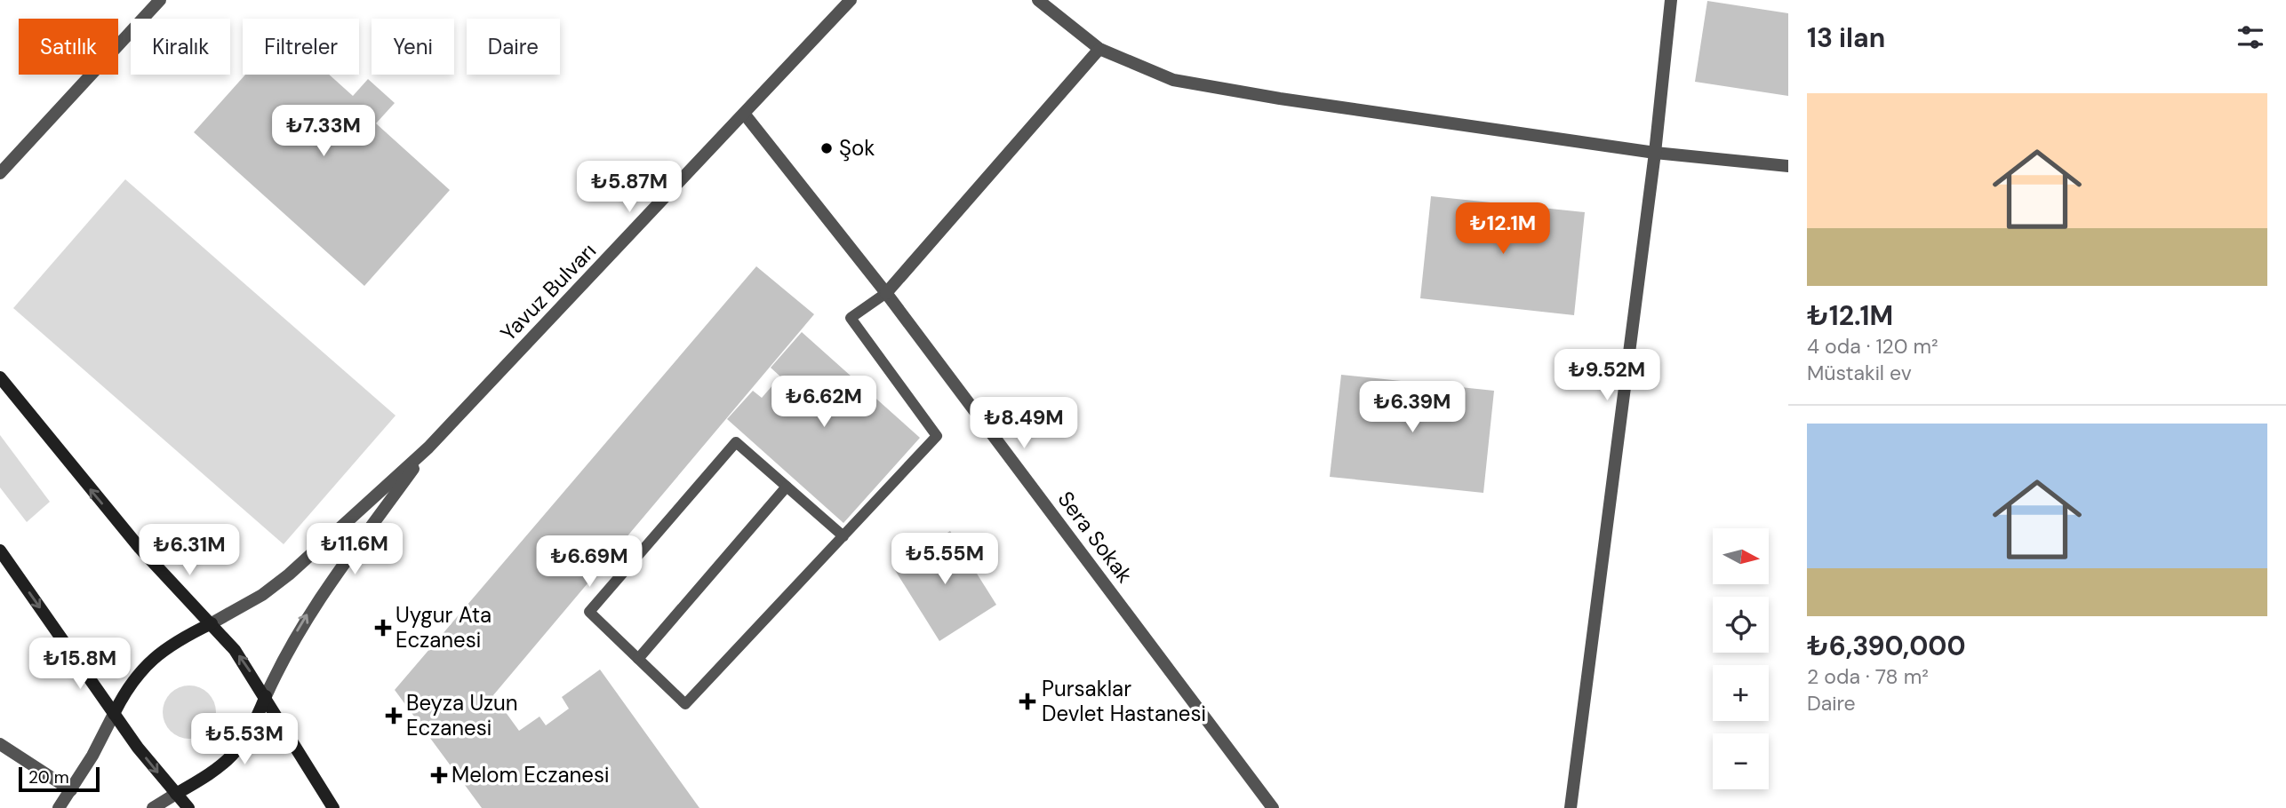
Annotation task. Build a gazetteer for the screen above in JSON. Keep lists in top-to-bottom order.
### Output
{
  "streets": {
    "street": ["Yavuz Bulvarı", "Sera Sokak"]
  },
  "crossings": [
    ["Yavuz Bulvarı", "Sera Sokak"]
  ],
  "places": {
    "other": ["Şok"],
    "health": [
      "Uygur Ata Eczanesi",
      "Pursaklar Devlet Hastanesi",
      "Beyza Uzun Eczanesi",
      "Melom Eczanesi"
    ]
  },
  "scale_bar": "20 m",
  "north": "right",
  "page": {
    "heading": "13 ilan",
    "chip": [
      "Satılık",
      "Kiralık",
      "Filtreler",
      "Yeni",
      "Daire"
    ],
    "list": [
      {
        "name": "₺12.1M",
        "note": "4 oda · 120 m² · Müstakil ev"
      },
      {
        "name": "₺6,390,000",
        "note": "2 oda · 78 m² · Daire"
      }
    ],
    "price": [
      "₺7.33M",
      "₺5.87M",
      "₺12.1M",
      "₺9.52M",
      "₺6.62M",
      "₺6.39M",
      "₺8.49M",
      "₺11.6M",
      "₺6.31M",
      "₺5.55M",
      "₺6.69M",
      "₺15.8M",
      "₺5.53M"
    ],
    "map_buttons": ["+", "−"],
    "scale": "20 m"
  }
}
